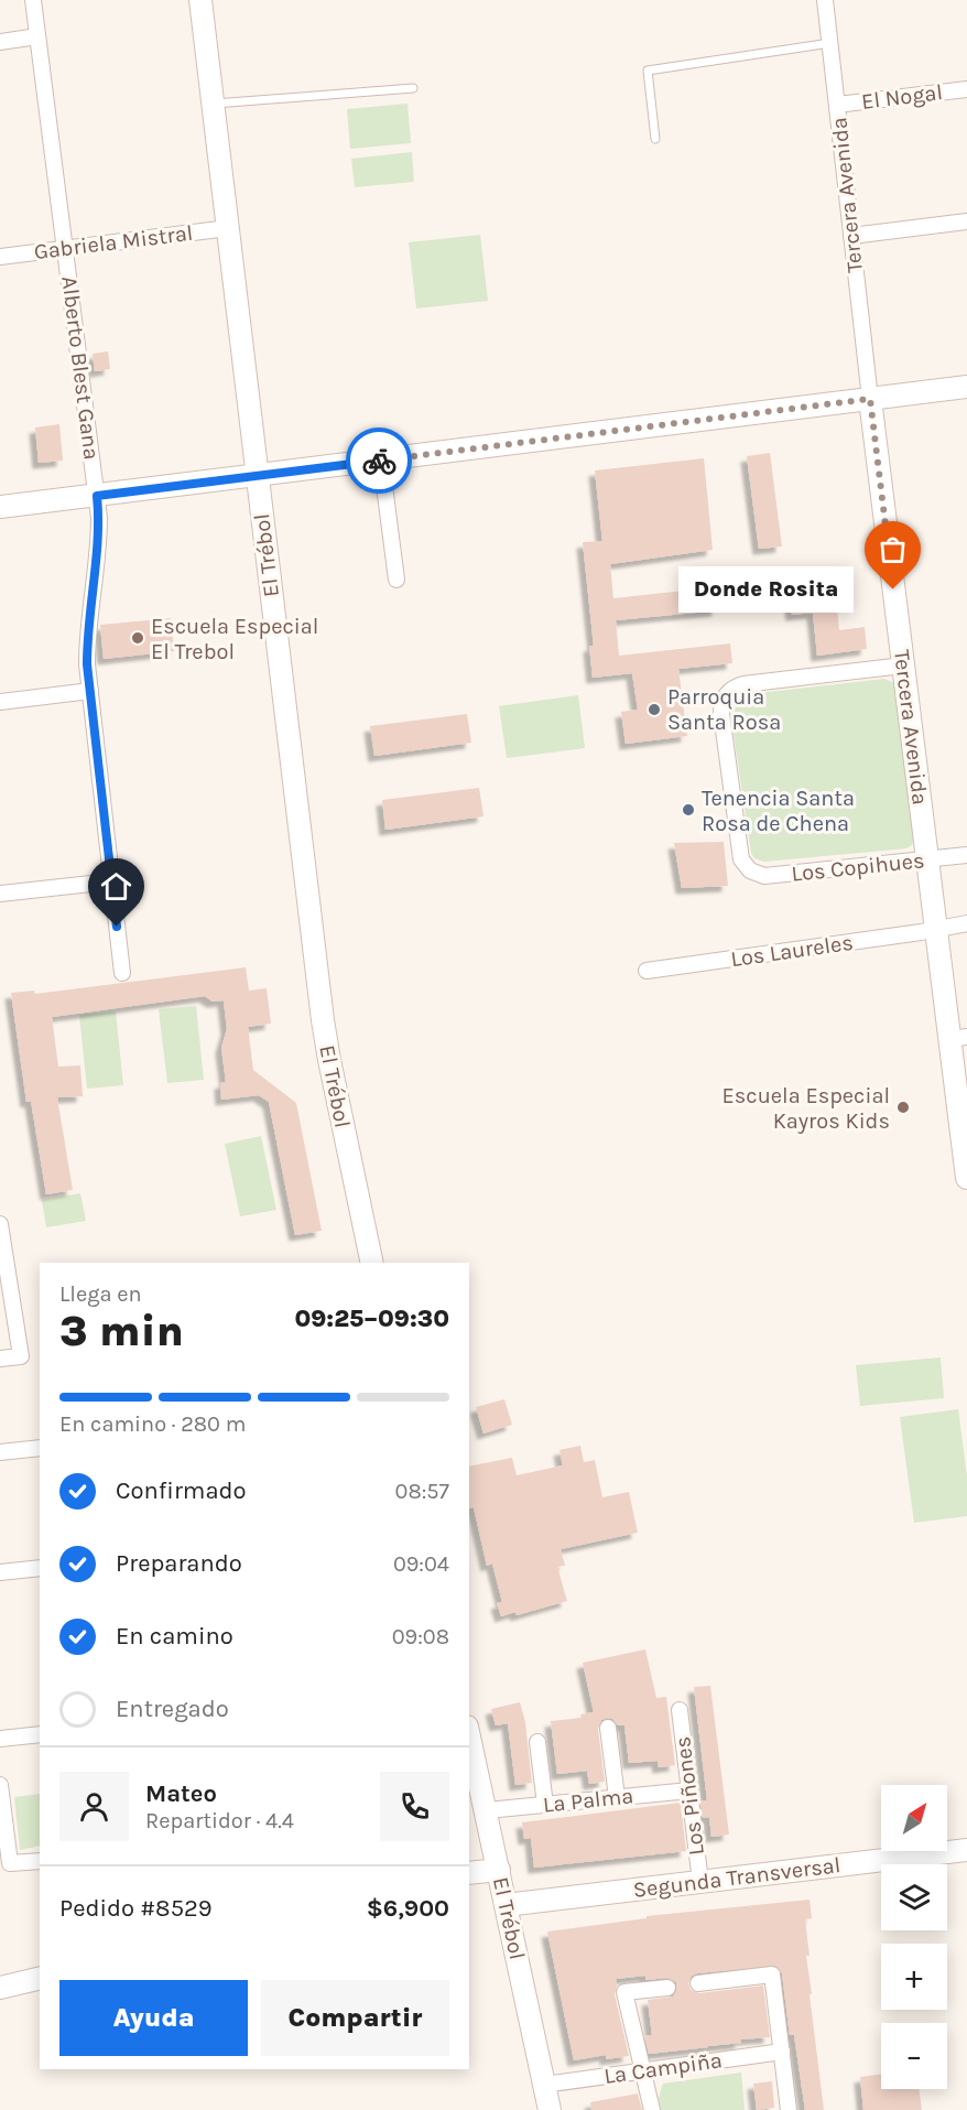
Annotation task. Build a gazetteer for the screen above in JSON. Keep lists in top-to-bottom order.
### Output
{
  "streets": {
    "street": [
      "El Nogal",
      "Tercera Avenida",
      "Gabriela Mistral",
      "Alberto Blest Gana",
      "El Trébol",
      "Los Copihues",
      "Los Laureles",
      "Los Piñones",
      "La Palma",
      "Segunda Transversal",
      "La Campiña"
    ]
  },
  "crossings": [
    ["El Nogal", "Tercera Avenida"],
    ["Tercera Avenida", "Los Copihues"],
    ["Tercera Avenida", "Los Laureles"],
    ["Gabriela Mistral", "Alberto Blest Gana"],
    ["Gabriela Mistral", "El Trébol"],
    ["El Trébol", "La Palma"],
    ["El Trébol", "Segunda Transversal"],
    ["El Trébol", "La Campiña"],
    ["Los Piñones", "La Palma"],
    ["Los Piñones", "Segunda Transversal"]
  ],
  "places": [
    "Donde Rosita",
    "Escuela Especial El Trebol",
    "Parroquia Santa Rosa",
    "Tenencia Santa Rosa de Chena",
    "Escuela Especial Kayros Kids"
  ],
  "north": "top right",
  "page": {
    "bubble": "Donde Rosita",
    "heading": ["3 min", "Llega en", "09:25–09:30"],
    "panel": [
      "Mateo",
      "Repartidor · 4.4",
      "Pedido #8529",
      "$6,900"
    ],
    "bar": "En camino · 280 m",
    "list": [
      ["Confirmado", "08:57"],
      ["Preparando", "09:04"],
      ["En camino", "09:08"],
      "Entregado"
    ],
    "map_buttons": ["+", "−"],
    "buttons": ["Ayuda", "Compartir"]
  }
}
